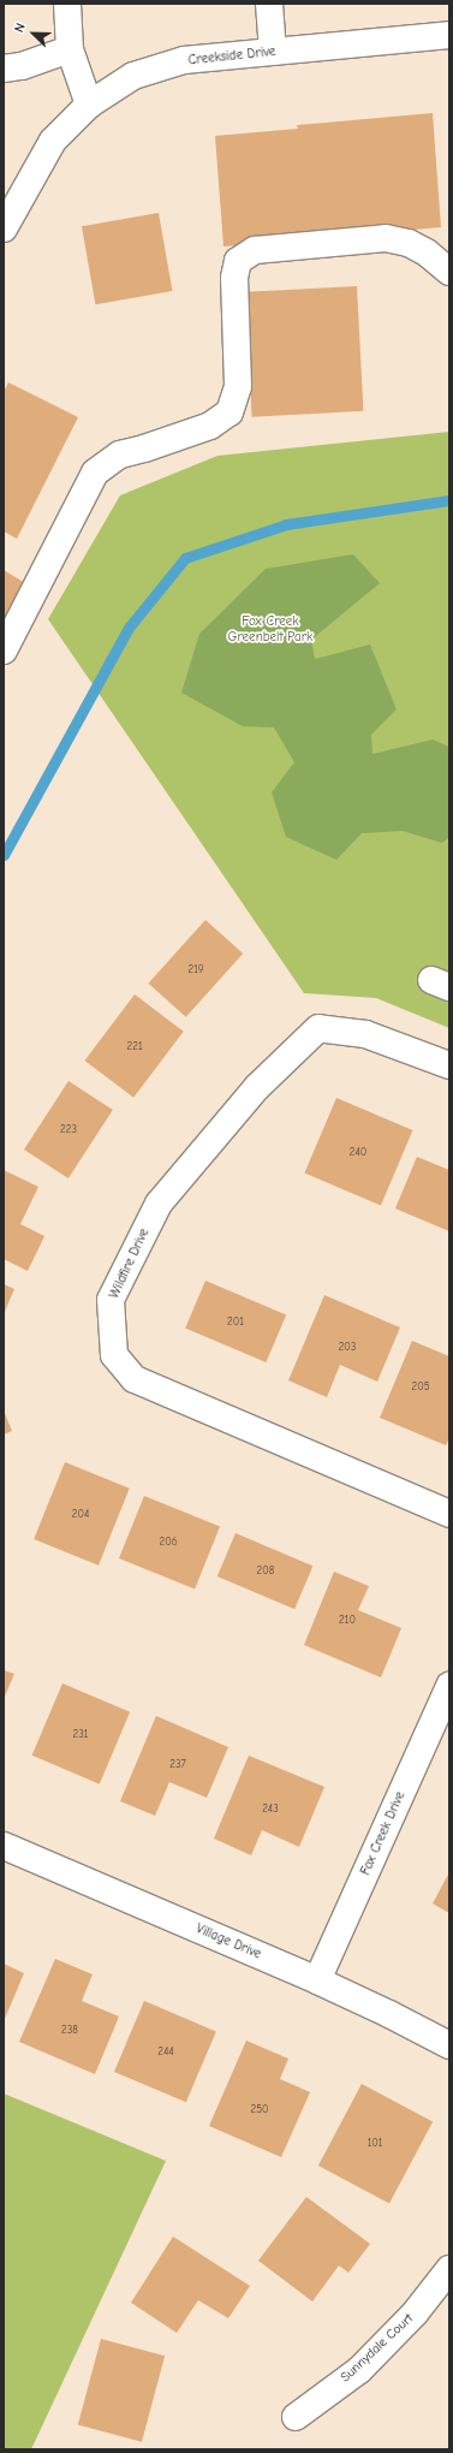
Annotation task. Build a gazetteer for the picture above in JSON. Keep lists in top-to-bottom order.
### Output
{
  "streets": {
    "street": [
      "Creekside Drive",
      "Wildfire Drive",
      "Fox Creek Drive",
      "Village Drive",
      "Sunnydale Court"
    ]
  },
  "crossings": [
    ["Fox Creek Drive", "Village Drive"]
  ],
  "parks": ["Fox Creek Greenbelt Park"],
  "house_numbers": [
    "219",
    "221",
    "223",
    "240",
    "201",
    "203",
    "205",
    "204",
    "206",
    "208",
    "210",
    "231",
    "237",
    "243",
    "238",
    "244",
    "250",
    "101"
  ],
  "north": "top left"
}
